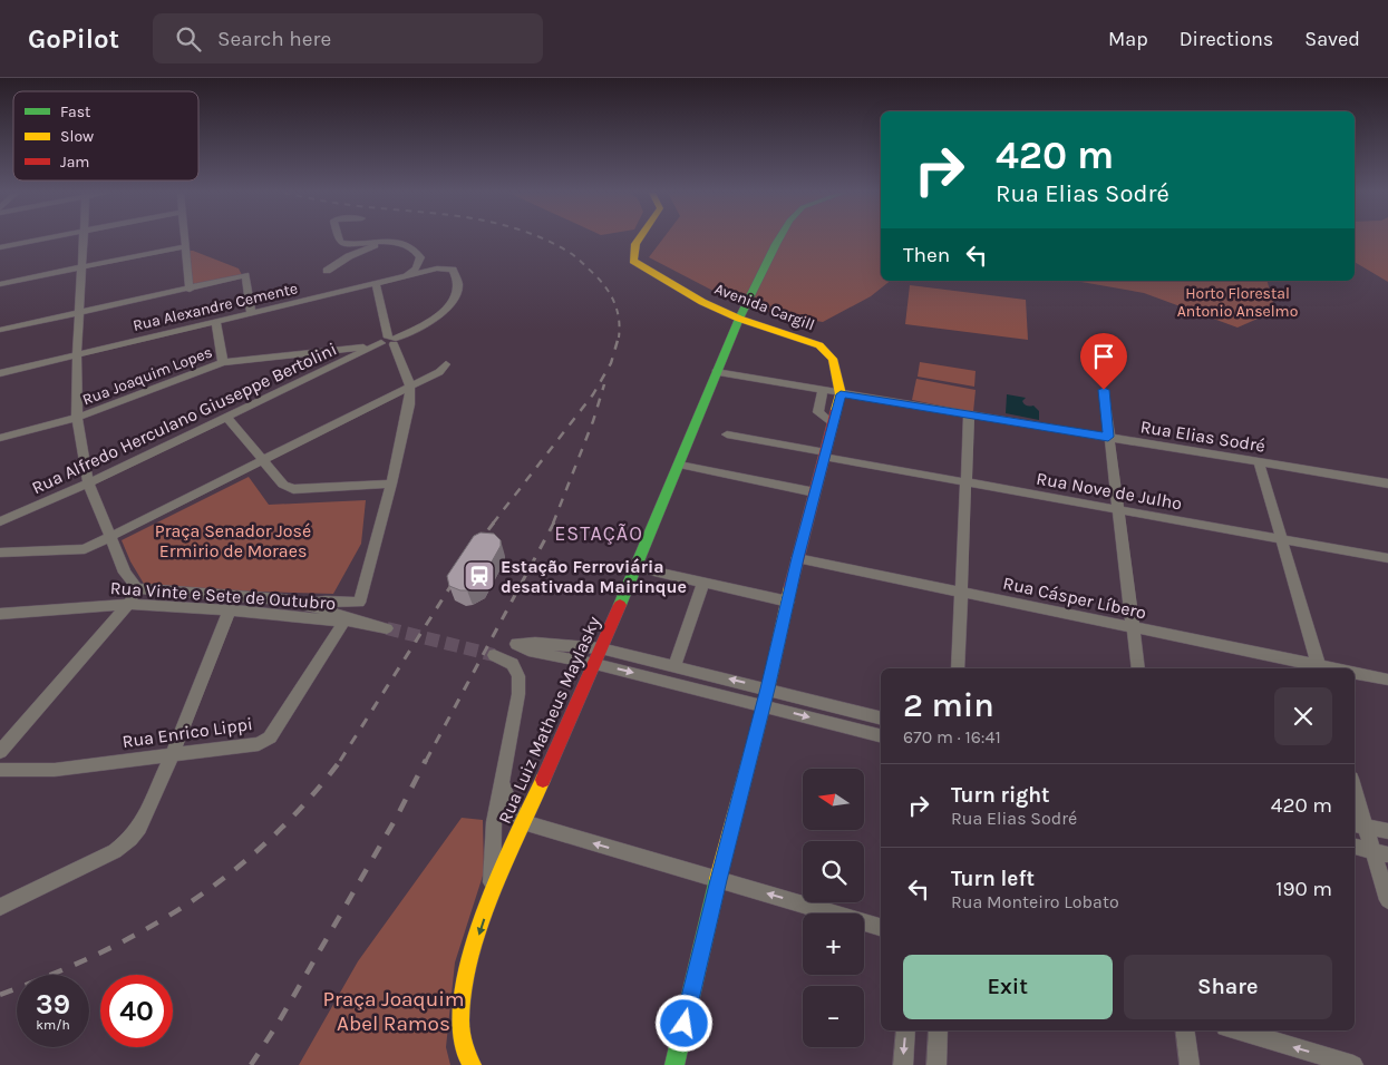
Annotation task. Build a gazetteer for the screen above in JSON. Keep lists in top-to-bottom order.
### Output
{
  "streets": {
    "street": [
      "Rua Alexandre Cemente",
      "Avenida Cargill",
      "Rua Joaquim Lopes",
      "Rua Alfredo Herculano Giuseppe Bertolini",
      "Rua Elias Sodré",
      "Rua Nove de Julho",
      "Rua Vinte e Sete de Outubro",
      "Rua Cásper Líbero",
      "Rua Luiz Matheus Maylasky",
      "Rua Enrico Lippi"
    ]
  },
  "crossings": [
    ["Rua Alexandre Cemente", "Rua Joaquim Lopes"],
    ["Rua Alexandre Cemente", "Rua Alfredo Herculano Giuseppe Bertolini"],
    ["Avenida Cargill", "Rua Elias Sodré"],
    ["Avenida Cargill", "Rua Luiz Matheus Maylasky"],
    ["Rua Joaquim Lopes", "Rua Alfredo Herculano Giuseppe Bertolini"],
    ["Rua Elias Sodré", "Rua Luiz Matheus Maylasky"],
    ["Rua Vinte e Sete de Outubro", "Rua Enrico Lippi"]
  ],
  "districts": ["ESTAÇÃO"],
  "parks": ["Horto Florestal Antonio Anselmo", "Praça Senador José Ermirio de Moraes", "Praça Joaquim Abel Ramos"],
  "places": {
    "station": ["Estação Ferroviária desativada Mairinque"]
  },
  "legend": ["Fast", "Slow", "Jam"],
  "north": "left",
  "page": {
    "header": "GoPilot",
    "search": "Search here",
    "nav": ["Map", "Directions", "Saved"],
    "turn": ["420 m", "Rua Elias Sodré"],
    "then": "Then",
    "heading": ["2 min", "670 m · 16:41"],
    "list": [
      {
        "name": "Turn right",
        "note": "Rua Elias Sodré",
        "value": "420 m"
      },
      {
        "name": "Turn left",
        "note": "Rua Monteiro Lobato",
        "value": "190 m"
      }
    ],
    "map_buttons": ["+", "−"],
    "buttons": ["Exit", "Share"],
    "speed": "39 km/h",
    "limit": "40"
  }
}
